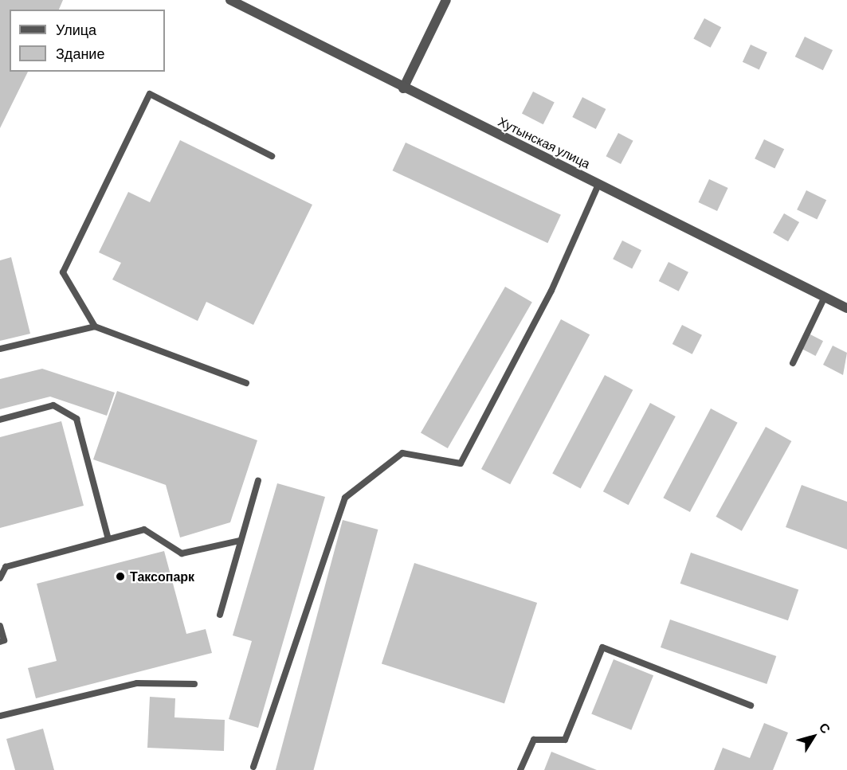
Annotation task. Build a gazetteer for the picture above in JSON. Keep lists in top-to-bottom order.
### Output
{
  "streets": {
    "street": ["Хутынская улица"]
  },
  "places": ["Таксопарк"],
  "legend": ["Улица", "Здание"],
  "north": "top right"
}
